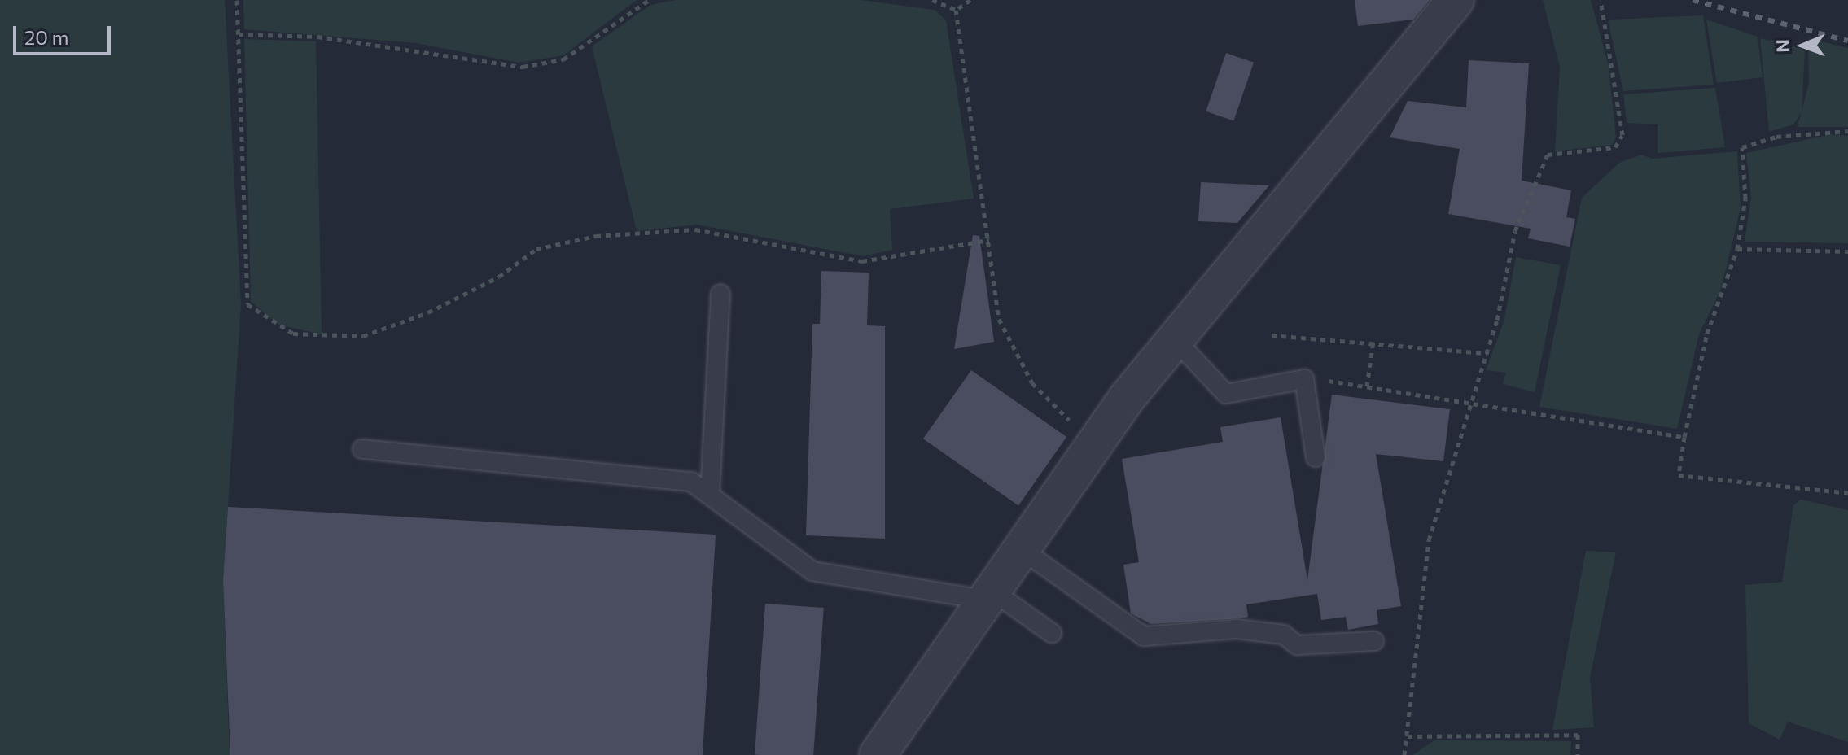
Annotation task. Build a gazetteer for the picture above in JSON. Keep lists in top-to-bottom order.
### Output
{
  "scale_bar": "20 m",
  "north": "left"
}
